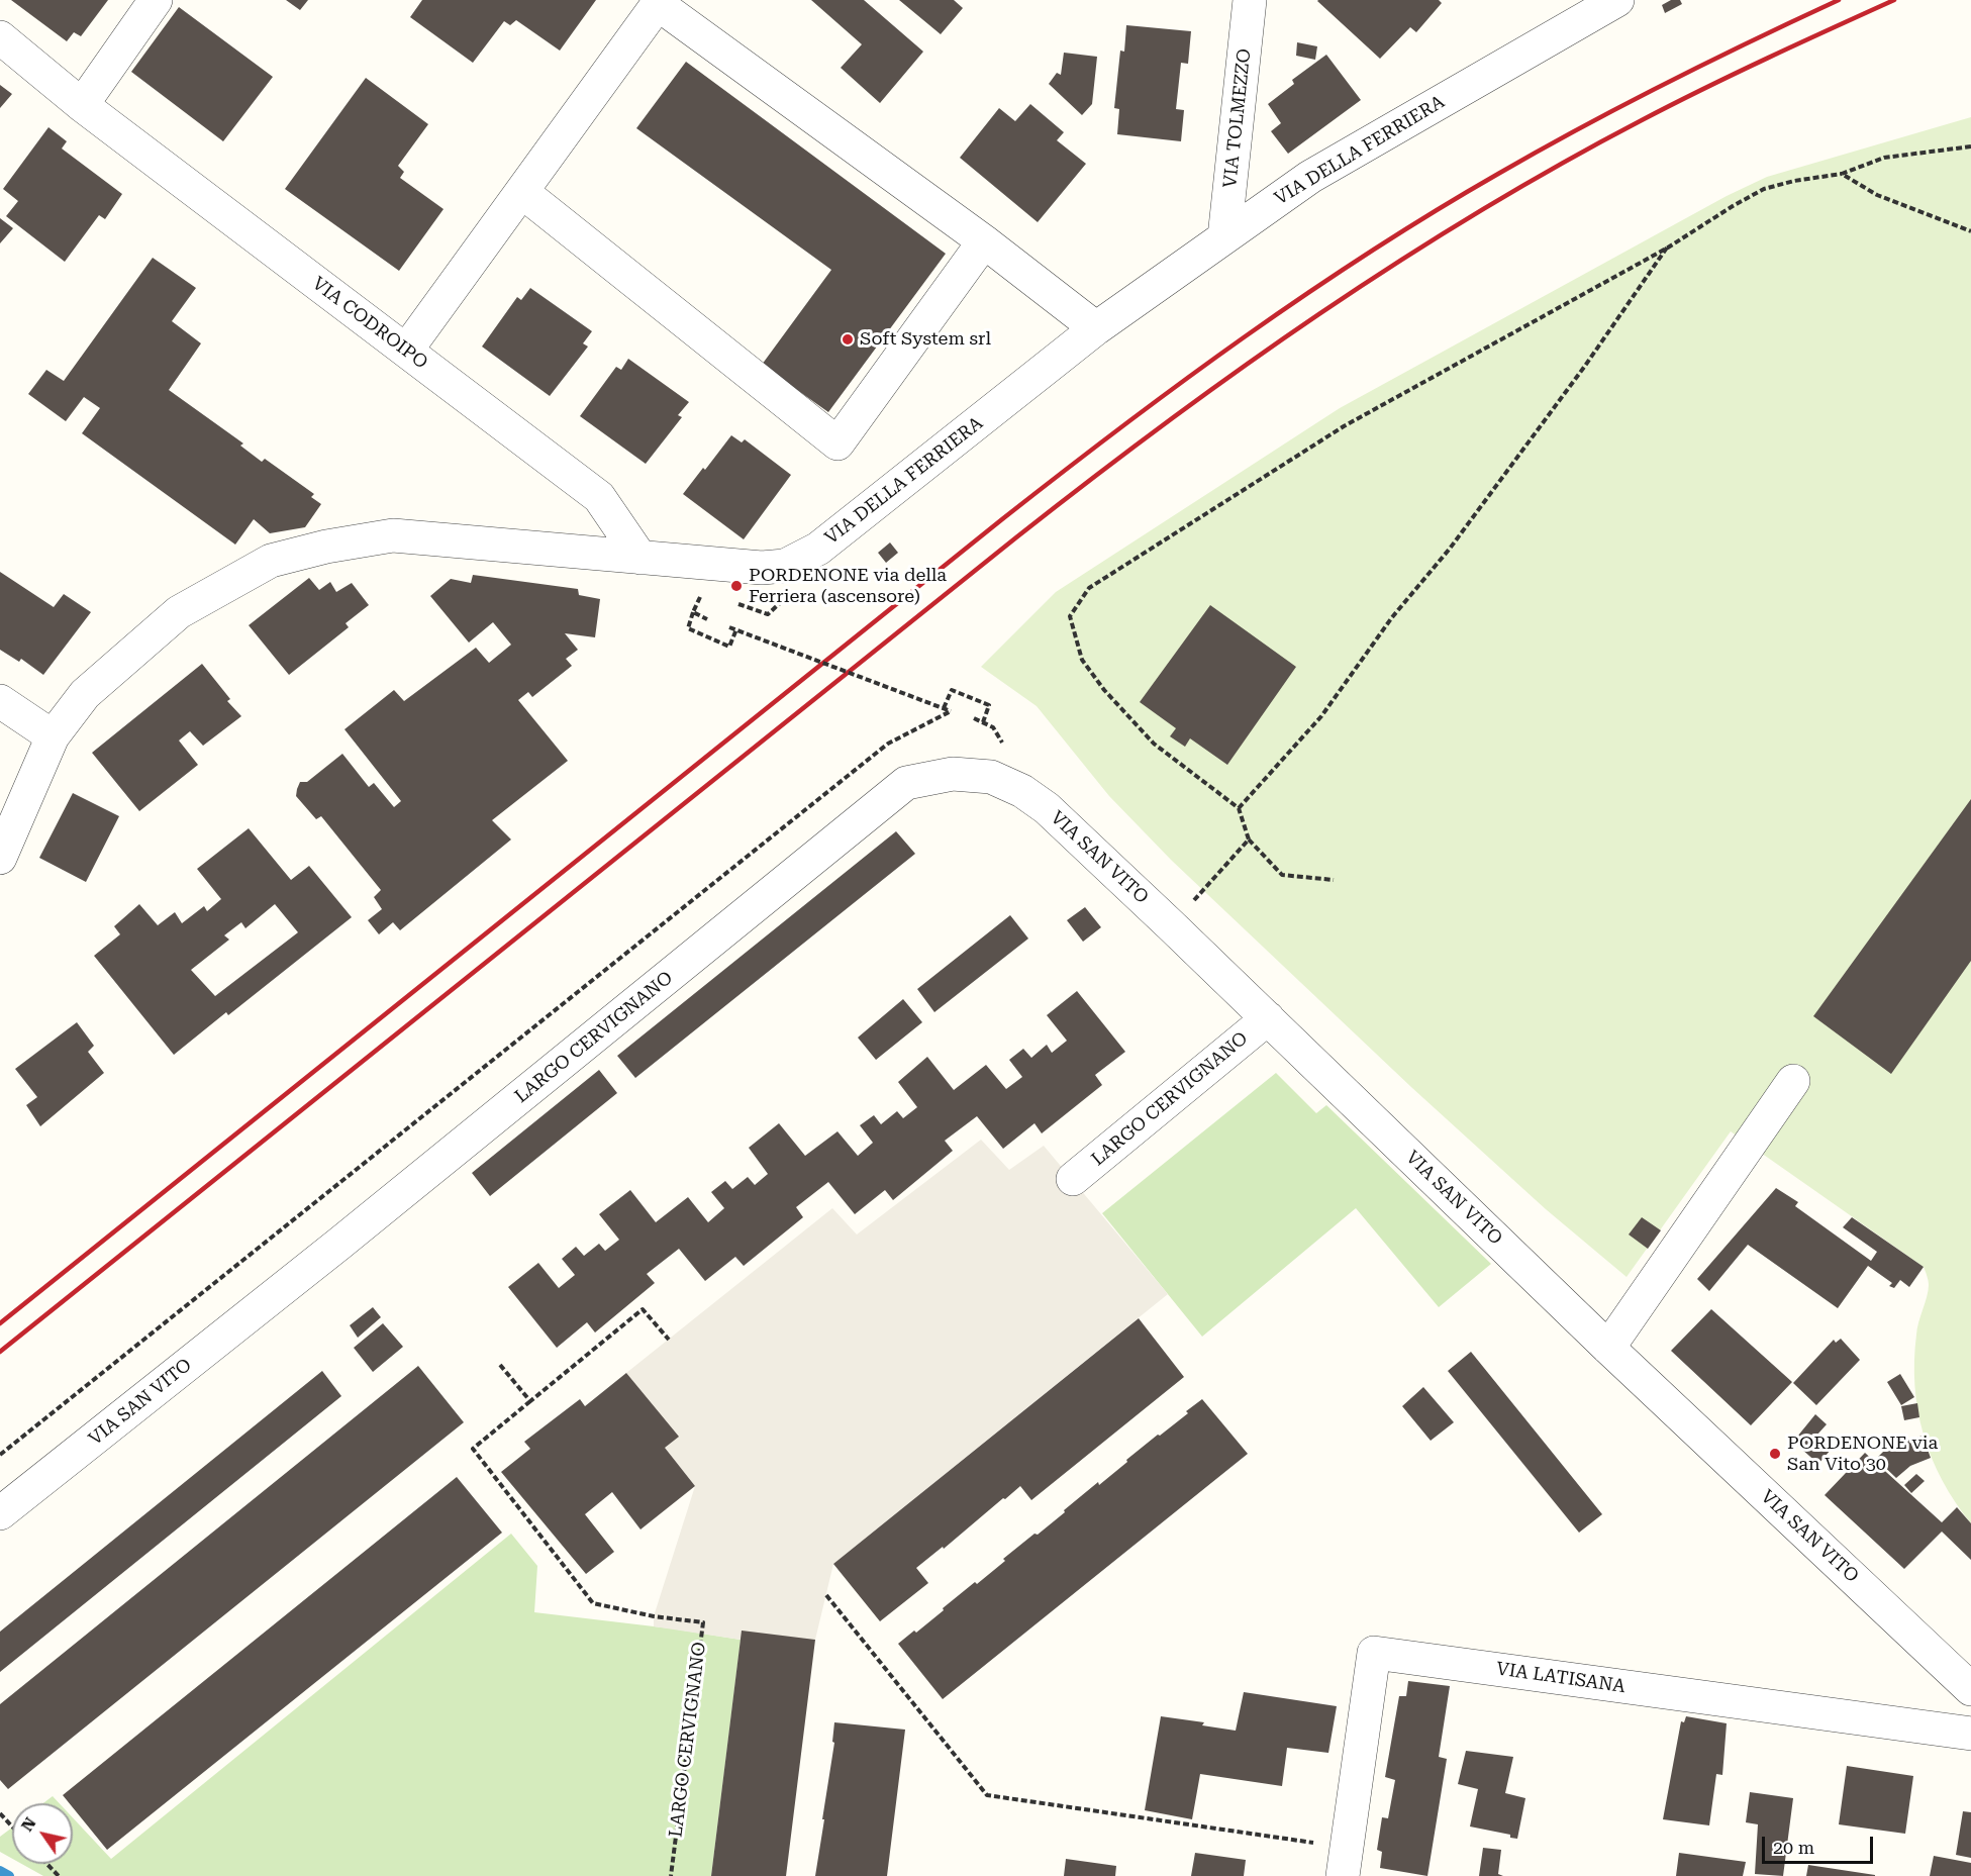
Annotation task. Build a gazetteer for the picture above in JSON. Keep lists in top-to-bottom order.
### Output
{
  "streets": {
    "street": [
      "VIA TOLMEZZO",
      "VIA DELLA FERRIERA",
      "VIA CODROIPO",
      "VIA SAN VITO",
      "LARGO CERVIGNANO",
      "VIA LATISANA"
    ]
  },
  "crossings": [
    ["VIA TOLMEZZO", "VIA DELLA FERRIERA"],
    ["VIA DELLA FERRIERA", "VIA CODROIPO"],
    ["VIA SAN VITO", "LARGO CERVIGNANO"]
  ],
  "places": ["Soft System srl", "PORDENONE via della Ferriera (ascensore)", "PORDENONE via San Vito 30"],
  "scale_bar": "20 m",
  "north": "top left"
}
